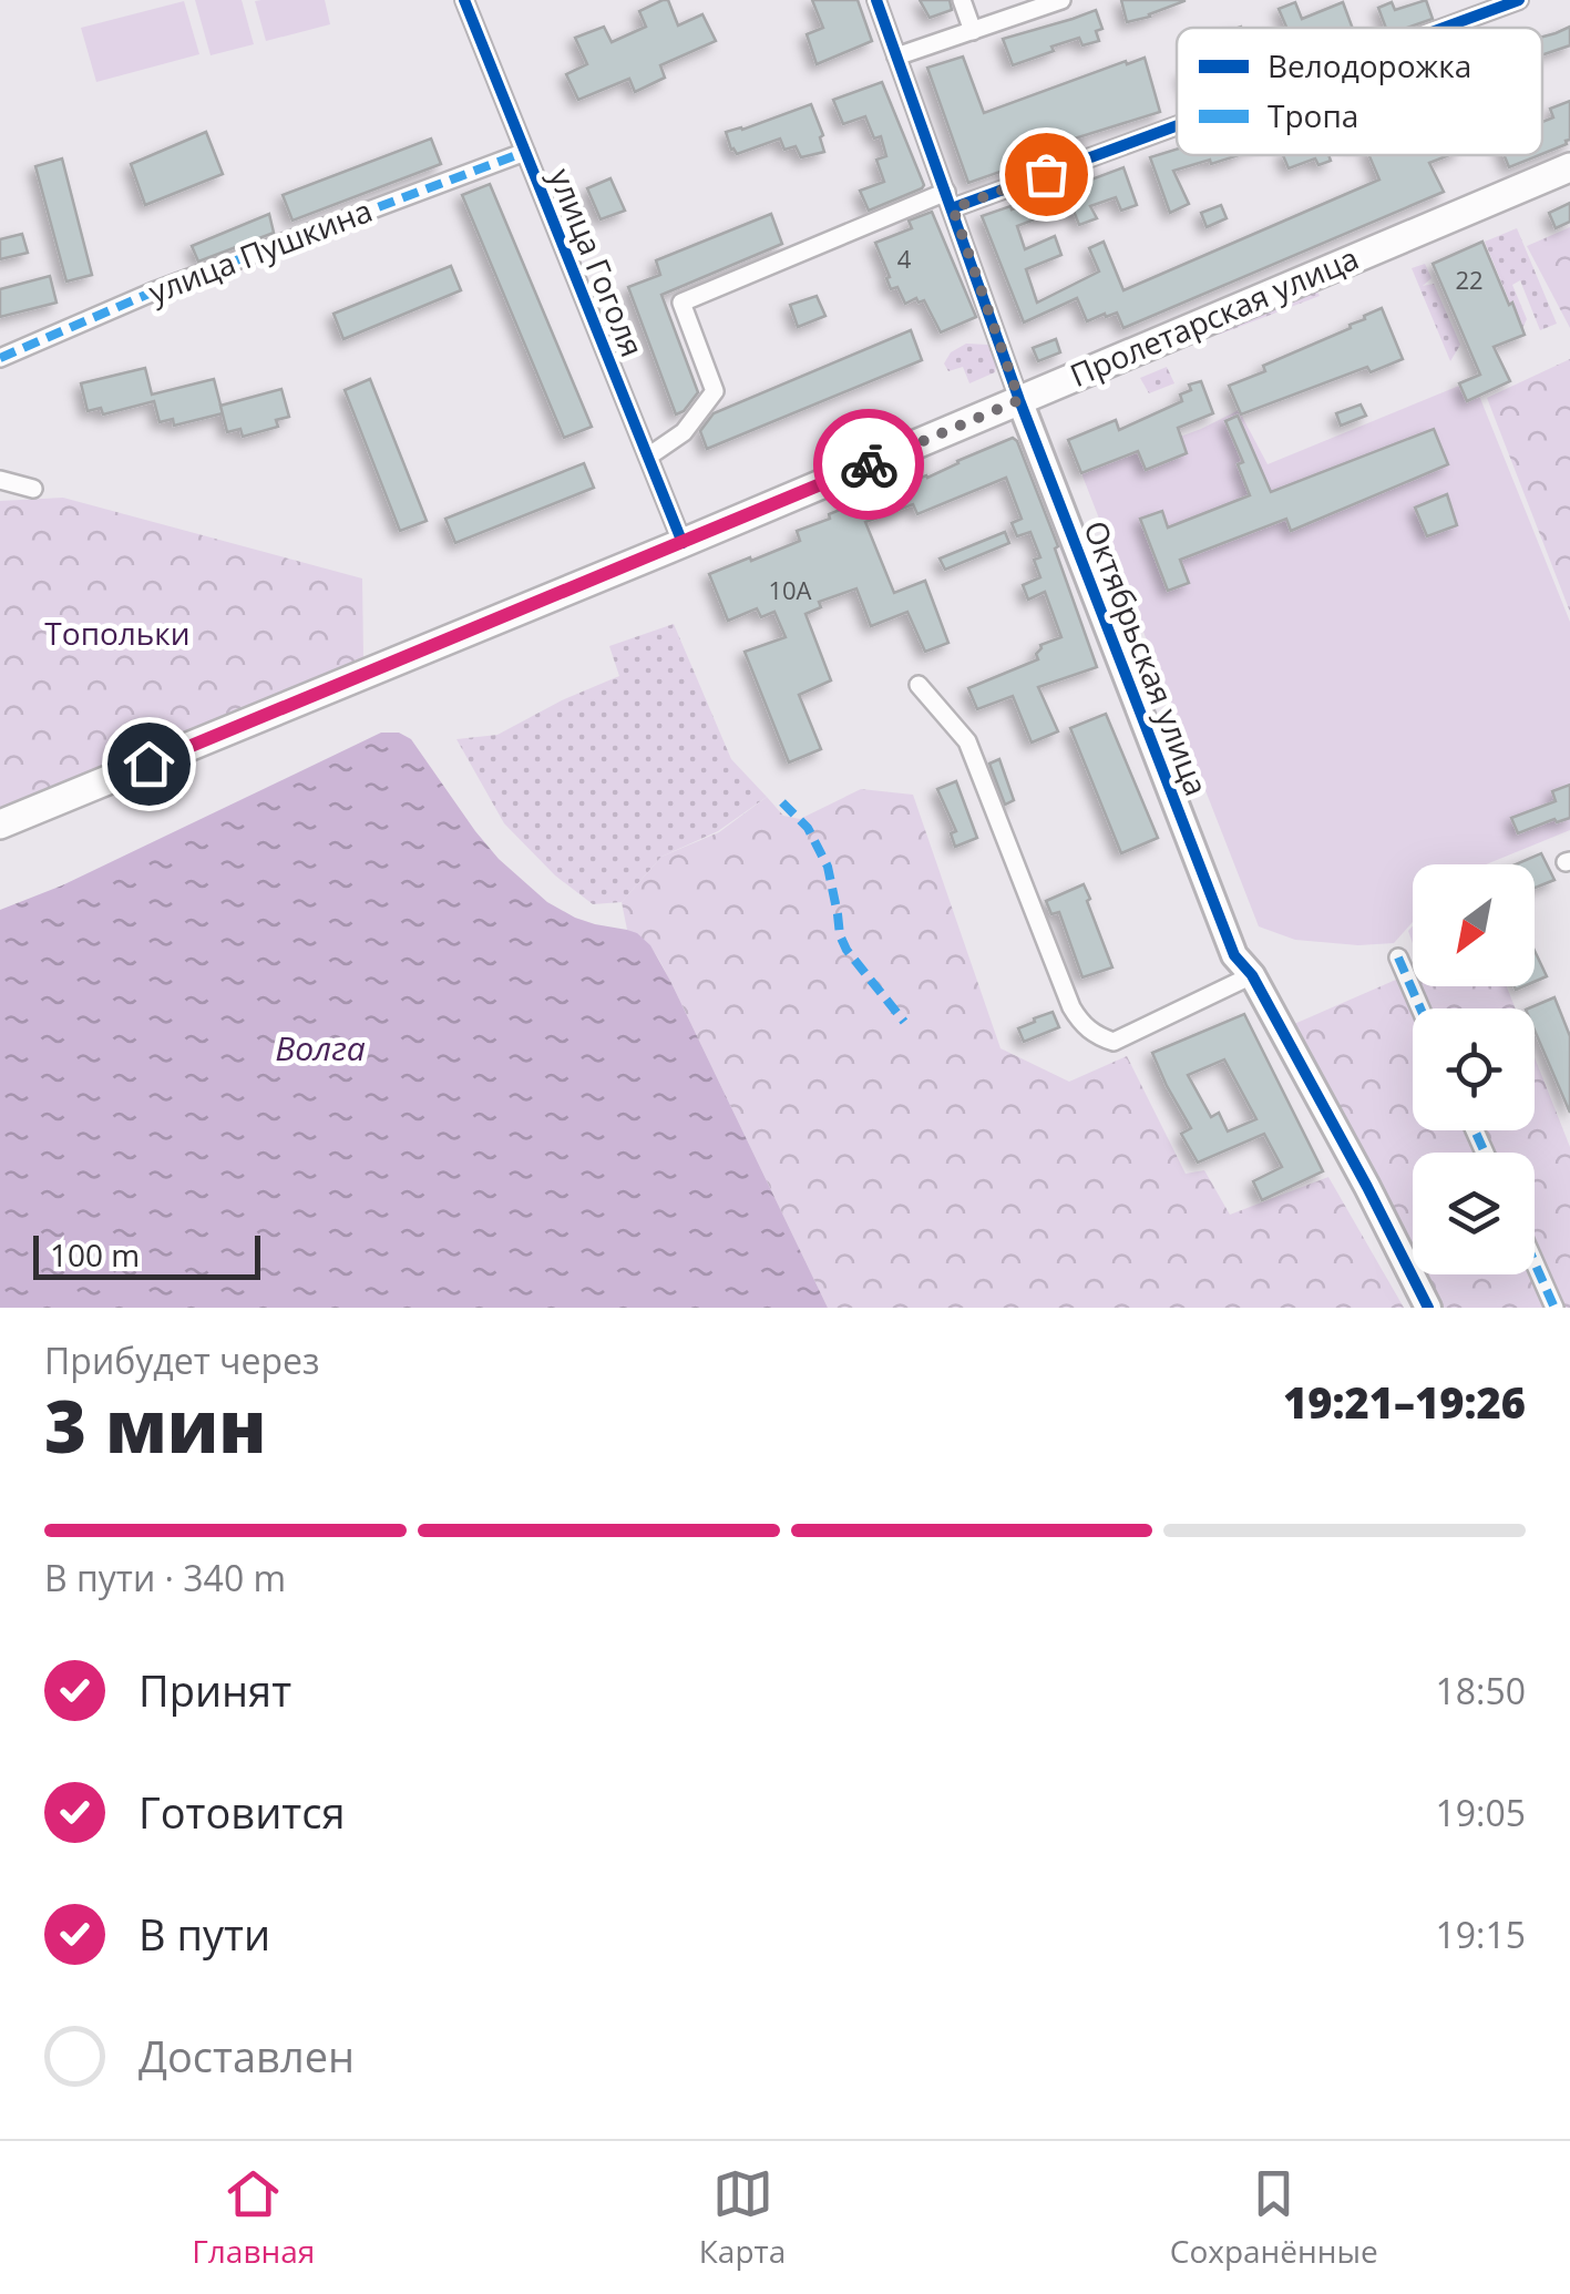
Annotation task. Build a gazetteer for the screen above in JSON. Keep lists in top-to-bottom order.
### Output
{
  "streets": {
    "main road": ["Пролетарская улица"],
    "street": ["улица Пушкина", "улица Гоголя", "Октябрьская улица"]
  },
  "crossings": [
    ["улица Пушкина", "улица Гоголя"],
    ["улица Гоголя", "Пролетарская улица"],
    ["Пролетарская улица", "Октябрьская улица"]
  ],
  "water": ["Волга"],
  "parks": ["Топольки"],
  "house_numbers": ["4", "22", "10А"],
  "legend": ["Велодорожка", "Тропа"],
  "scale_bar": "100 m",
  "north": "bottom left",
  "page": {
    "scale": "100 m",
    "heading": ["3 мин", "Прибудет через", "19:21–19:26"],
    "bar": "В пути · 340 m",
    "list": [
      ["Принят", "18:50"],
      ["Готовится", "19:05"],
      ["В пути", "19:15"],
      "Доставлен"
    ],
    "tabs": ["Главная", "Карта", "Сохранённые"]
  }
}
